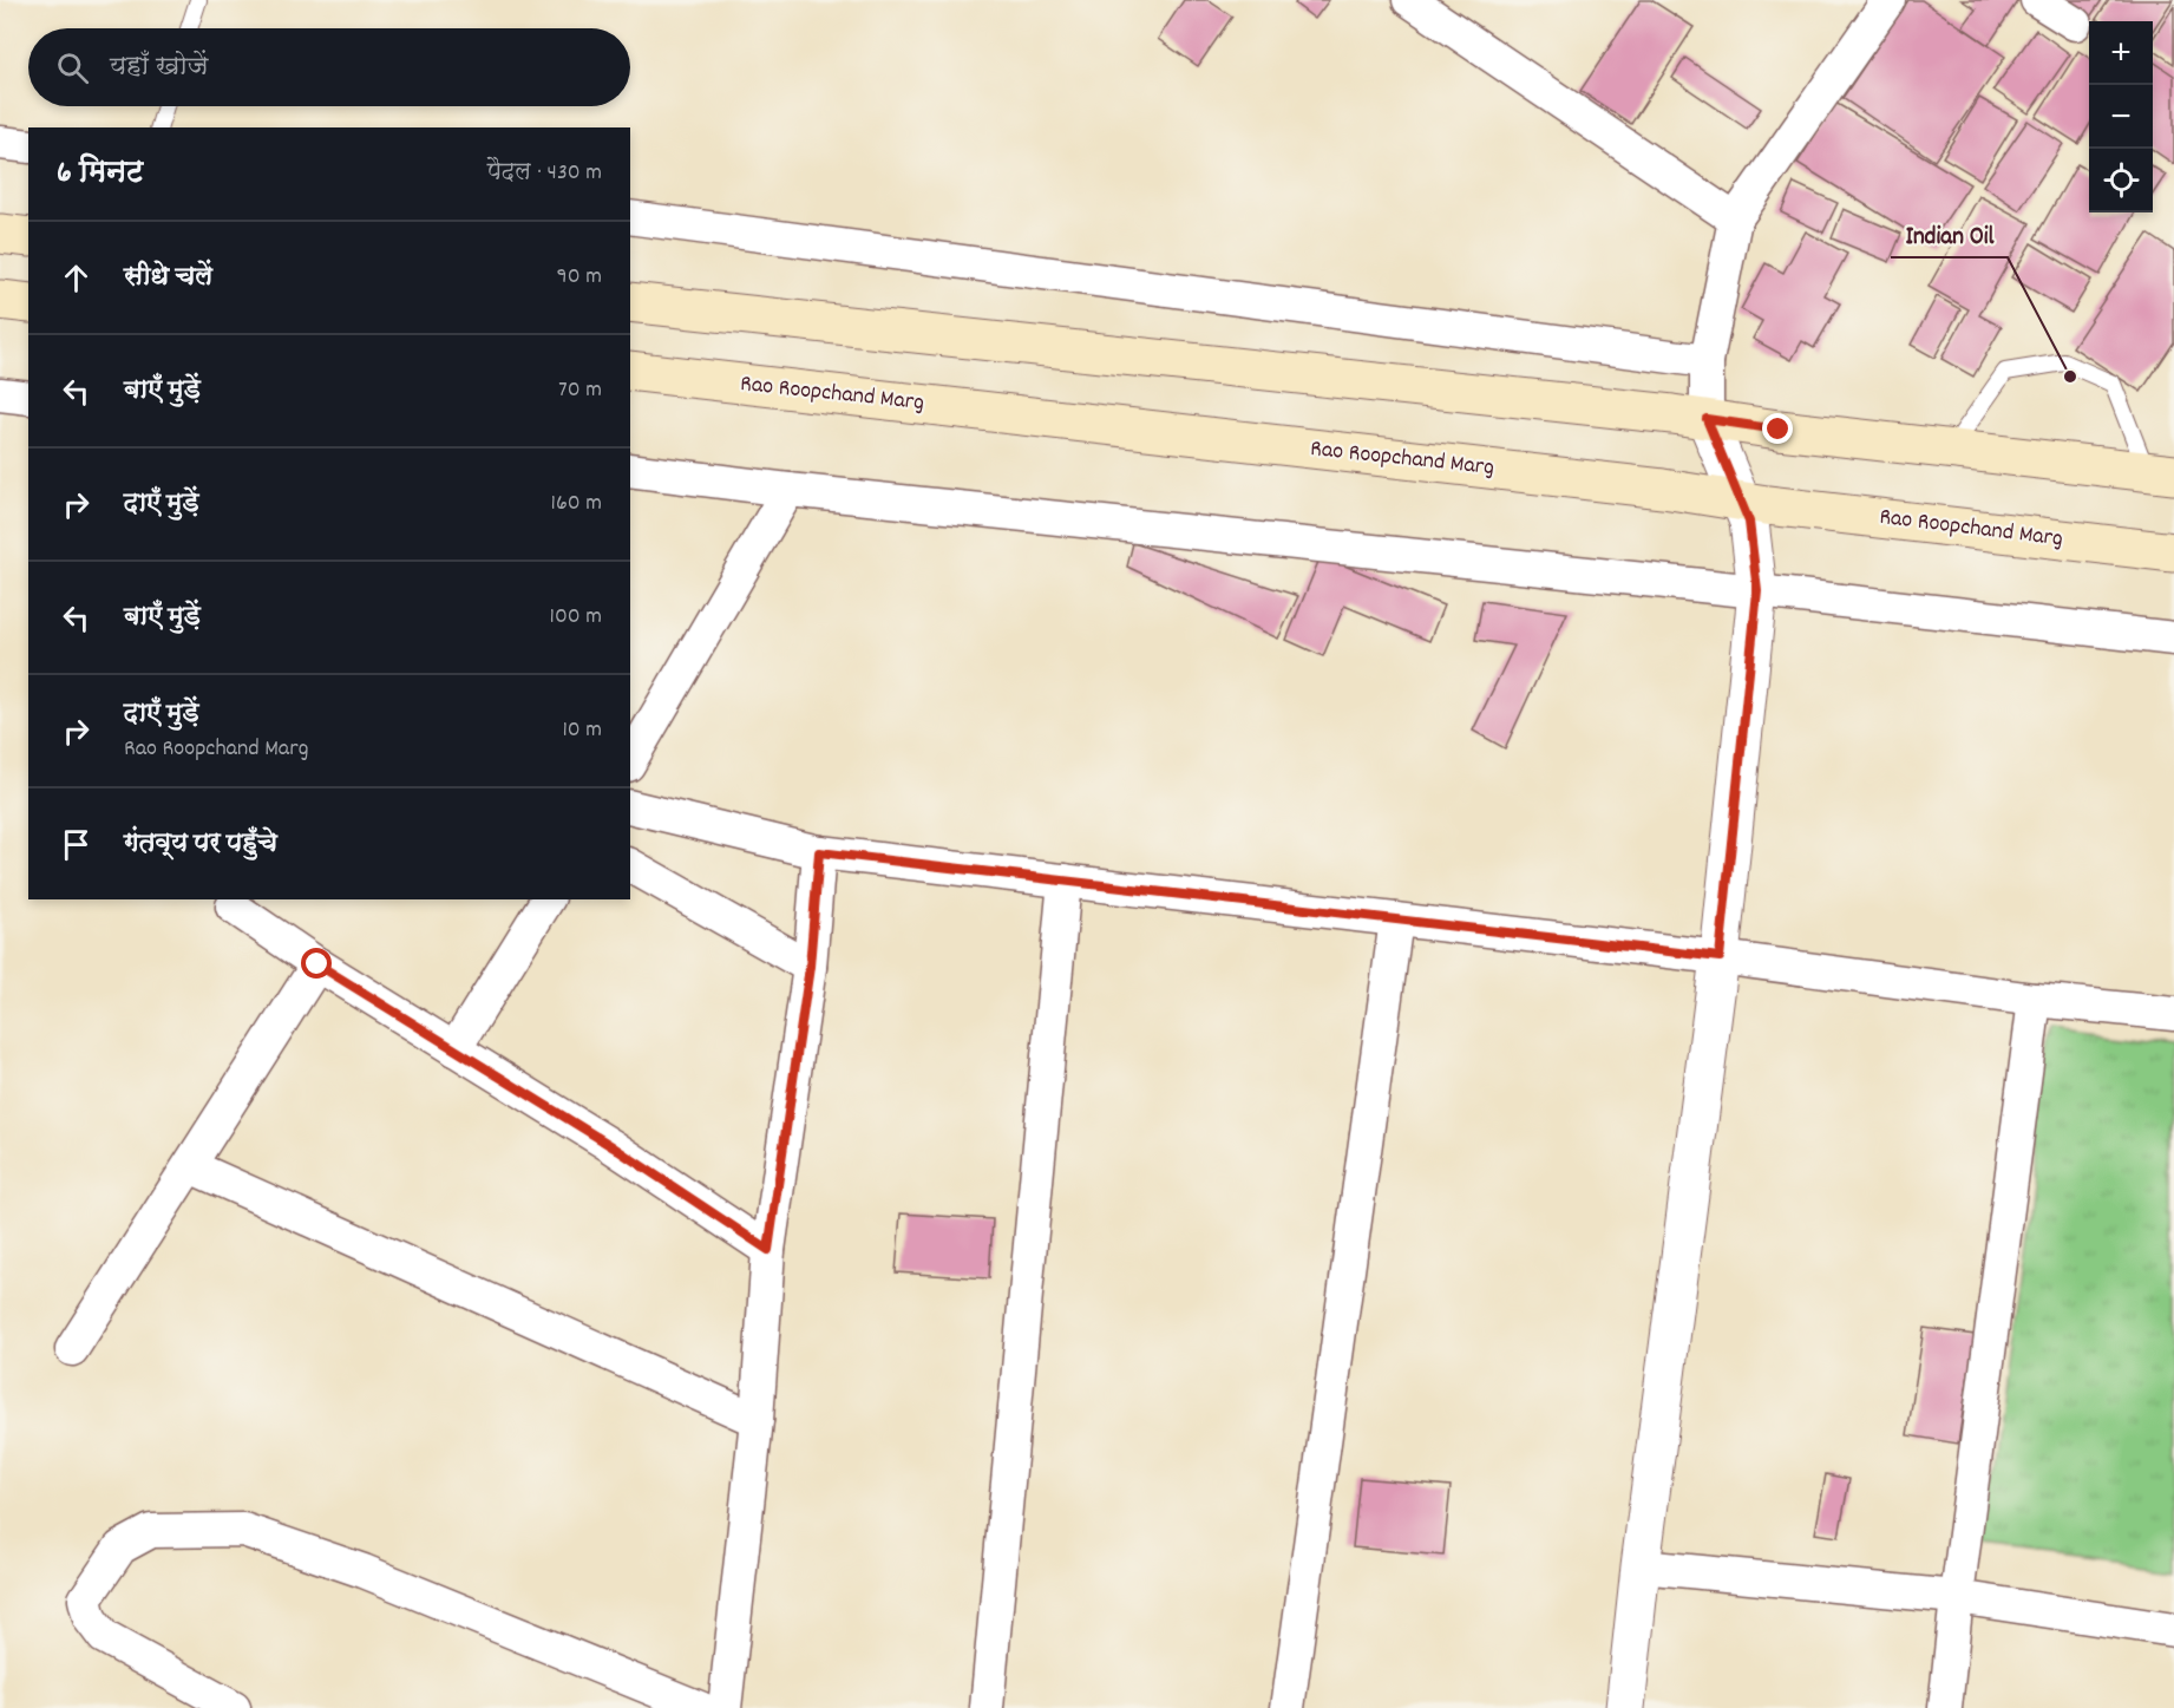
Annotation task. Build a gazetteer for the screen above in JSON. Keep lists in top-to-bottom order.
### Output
{
  "streets": {
    "main road": ["Rao Roopchand Marg"]
  },
  "places": ["Indian Oil"],
  "page": {
    "map_buttons": ["+", "−"],
    "search": "यहाँ खोजें",
    "heading": ["6 मिनट", "पैदल · 430 m"],
    "list": [
      ["सीधे चलें", "90 m"],
      ["बाएँ मुड़ें", "70 m"],
      ["दाएँ मुड़ें", "160 m"],
      ["बाएँ मुड़ें", "100 m"],
      ["दाएँ मुड़ें", "Rao Roopchand Marg", "10 m"],
      "गंतव्य पर पहुँचे"
    ]
  }
}
